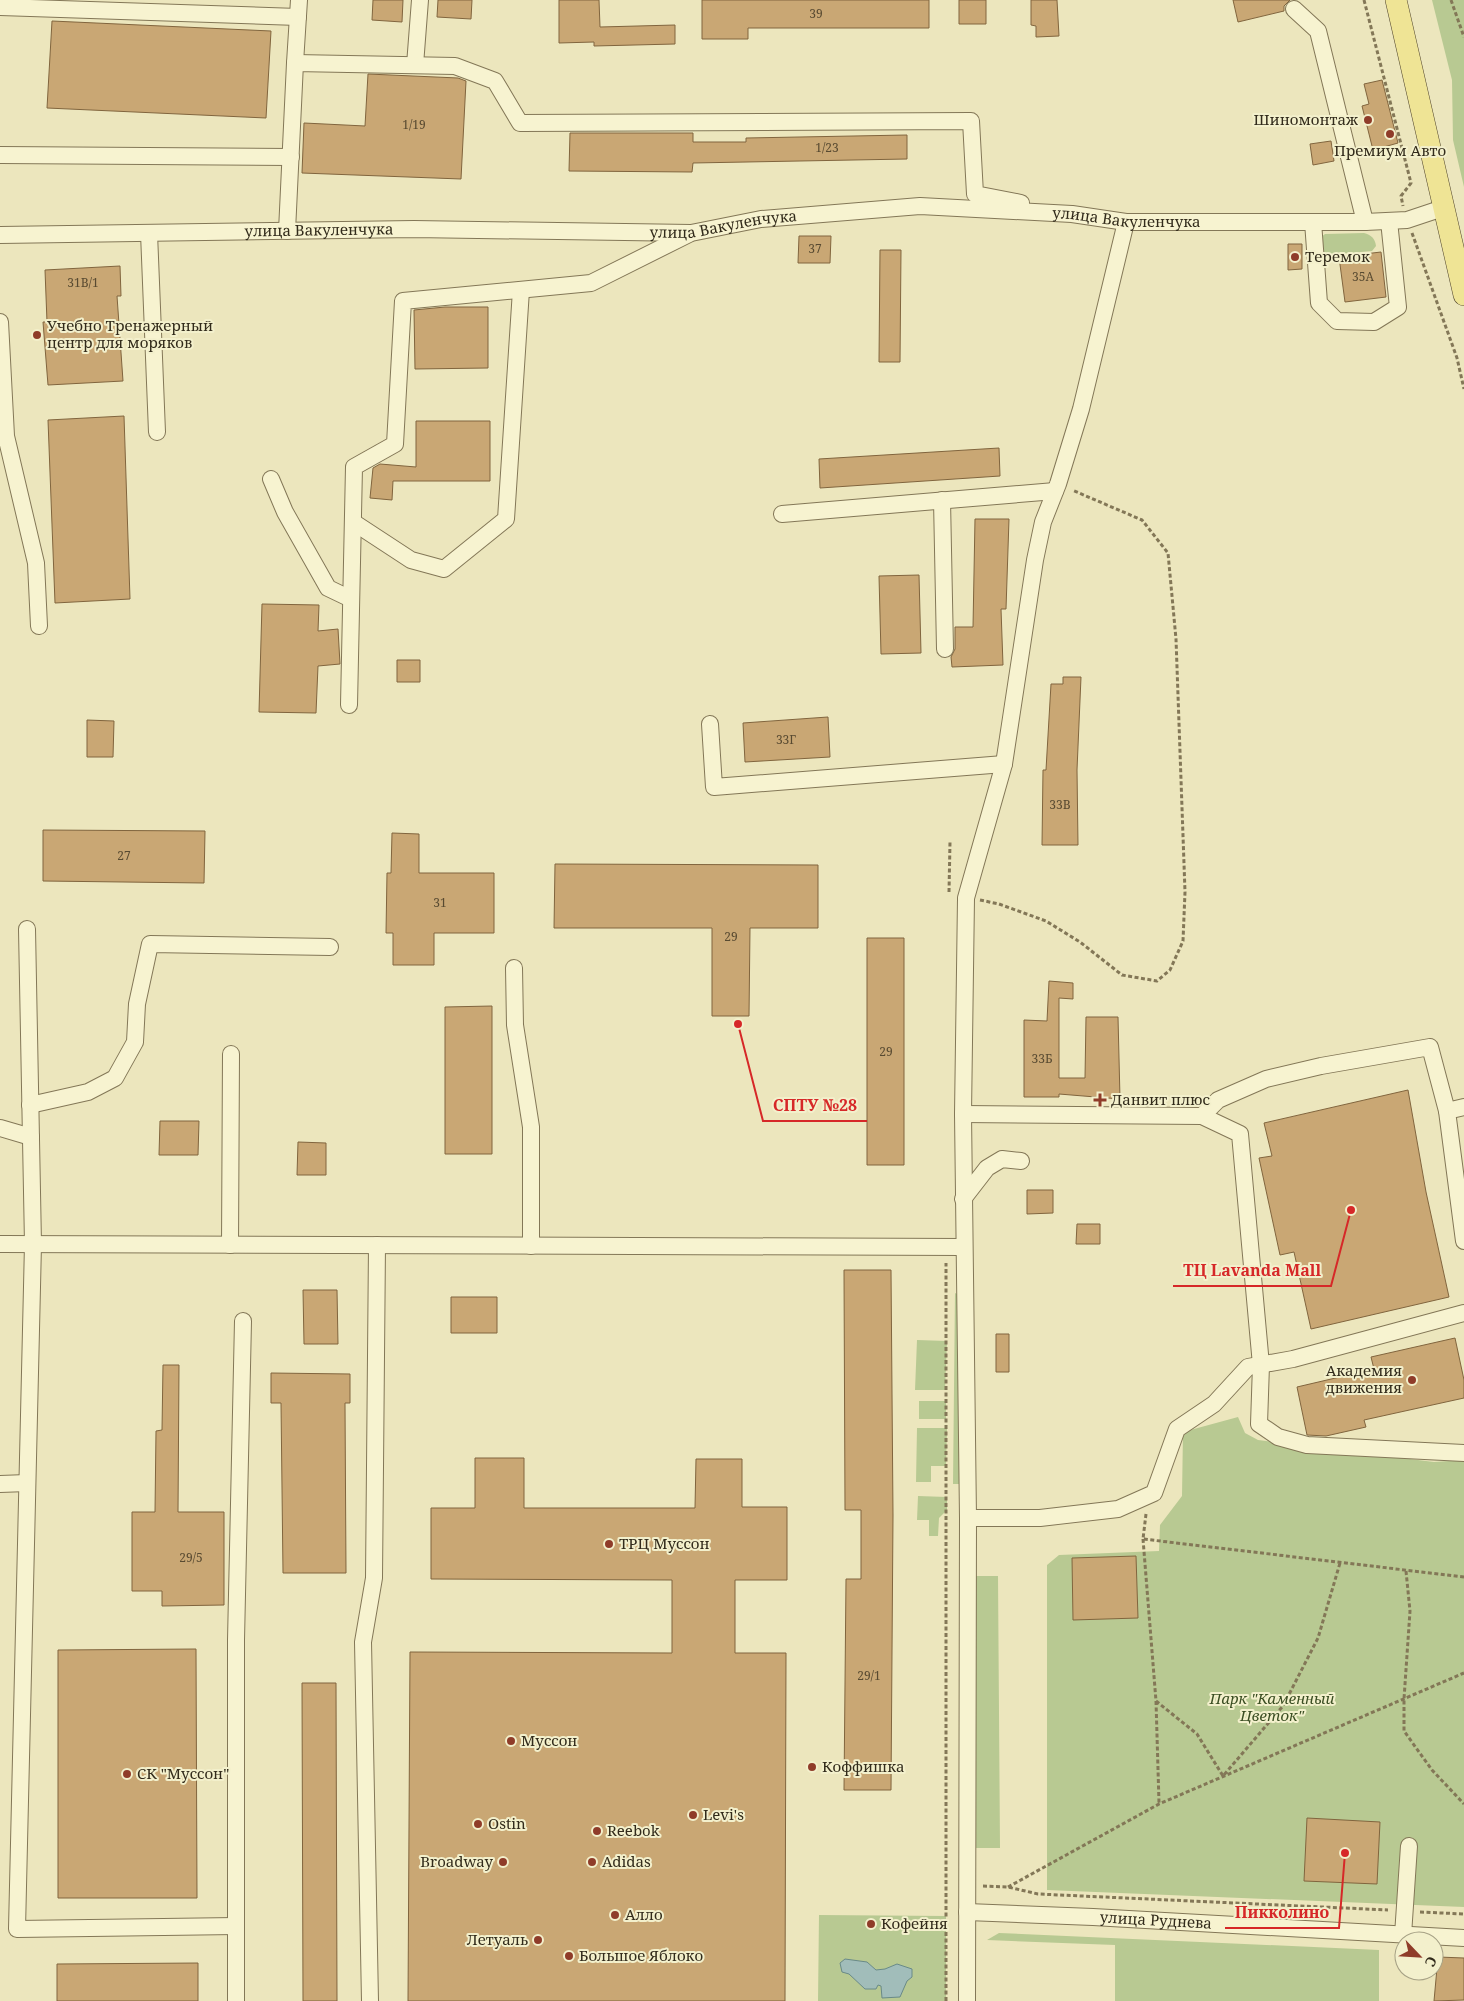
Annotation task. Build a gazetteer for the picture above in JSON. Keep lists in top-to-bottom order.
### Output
{
  "streets": {
    "street": ["улица Вакуленчука", "улица Руднева"]
  },
  "parks": ["Парк \"Каменный Цветок\""],
  "places": {
    "other": [
      "Шиномонтаж",
      "Премиум Авто",
      "Теремок",
      "Учебно Тренажерный центр для моряков",
      "СПТУ №28",
      "ТЦ Lavanda Mall",
      "Академия движения",
      "ТРЦ Муссон",
      "Муссон",
      "Коффишка",
      "СК \"Муссон\"",
      "Levi's",
      "Ostin",
      "Reebok",
      "Пикколино",
      "Broadway",
      "Adidas",
      "Алло",
      "Кофейня",
      "Летуаль",
      "Большое Яблоко"
    ],
    "health": ["Данвит плюс"]
  },
  "house_numbers": [
    "39",
    "1/19",
    "1/23",
    "37",
    "35А",
    "31В/1",
    "33Г",
    "33В",
    "27",
    "31",
    "29",
    "29",
    "33Б",
    "29/5",
    "29/1"
  ],
  "north": "bottom right"
}
